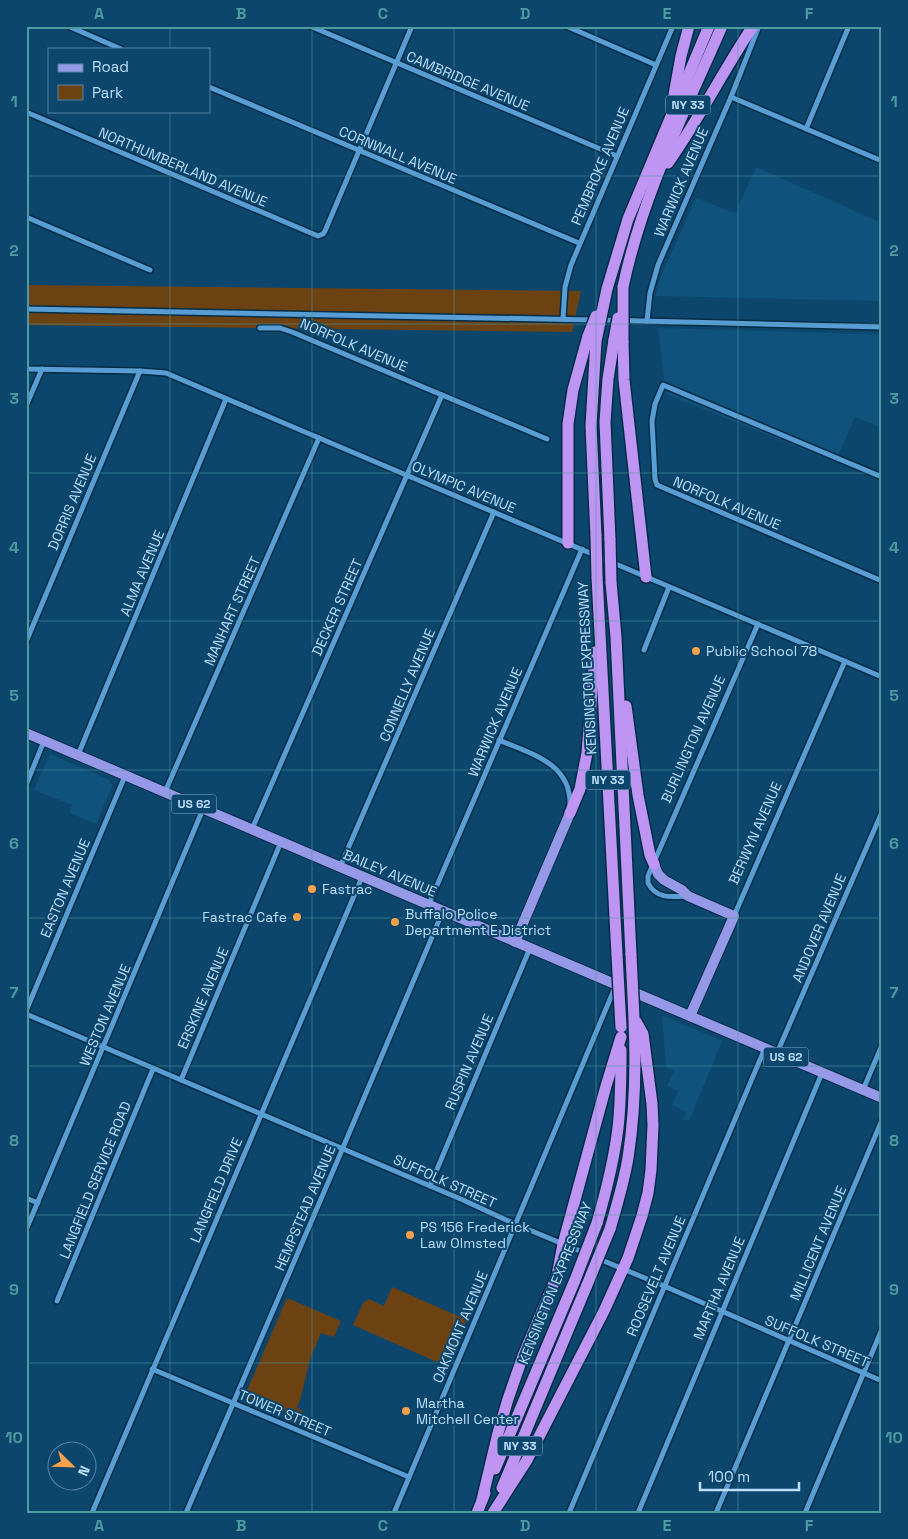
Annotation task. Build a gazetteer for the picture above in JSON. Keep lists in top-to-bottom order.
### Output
{
  "streets": {
    "highway": ["NY 33", "KENSINGTON EXPRESSWAY"],
    "main road": [
      "BURLINGTON AVENUE",
      "US 62",
      "BERWYN AVENUE",
      "BAILEY AVENUE"
    ],
    "street": [
      "CAMBRIDGE AVENUE",
      "CORNWALL AVENUE",
      "PEMBROKE AVENUE",
      "NORTHUMBERLAND AVENUE",
      "WARWICK AVENUE",
      "NORFOLK AVENUE",
      "OLYMPIC AVENUE",
      "DORRIS AVENUE",
      "ALMA AVENUE",
      "DECKER STREET",
      "MANHART STREET",
      "CONNELLY AVENUE",
      "EASTON AVENUE",
      "ANDOVER AVENUE",
      "ERSKINE AVENUE",
      "WESTON AVENUE",
      "RUSPIN AVENUE",
      "LANGFIELD SERVICE ROAD",
      "SUFFOLK STREET",
      "LANGFIELD DRIVE",
      "HEMPSTEAD AVENUE",
      "MILLICENT AVENUE",
      "ROOSEVELT AVENUE",
      "MARTHA AVENUE",
      "OAKMONT AVENUE",
      "TOWER STREET"
    ]
  },
  "crossings": [
    ["CAMBRIDGE AVENUE", "PEMBROKE AVENUE"],
    ["NY 33", "KENSINGTON EXPRESSWAY"],
    ["CORNWALL AVENUE", "PEMBROKE AVENUE"],
    ["CORNWALL AVENUE", "NORTHUMBERLAND AVENUE"],
    ["WARWICK AVENUE", "OLYMPIC AVENUE"],
    ["WARWICK AVENUE", "BAILEY AVENUE"],
    ["NORFOLK AVENUE", "DECKER STREET"],
    ["OLYMPIC AVENUE", "DORRIS AVENUE"],
    ["OLYMPIC AVENUE", "ALMA AVENUE"],
    ["OLYMPIC AVENUE", "DECKER STREET"],
    ["OLYMPIC AVENUE", "MANHART STREET"],
    ["OLYMPIC AVENUE", "CONNELLY AVENUE"],
    ["OLYMPIC AVENUE", "BURLINGTON AVENUE"],
    ["OLYMPIC AVENUE", "BERWYN AVENUE"],
    ["ALMA AVENUE", "BAILEY AVENUE"],
    ["DECKER STREET", "BAILEY AVENUE"],
    ["MANHART STREET", "BAILEY AVENUE"],
    ["CONNELLY AVENUE", "BAILEY AVENUE"],
    ["BURLINGTON AVENUE", "BERWYN AVENUE"],
    ["BERWYN AVENUE", "BAILEY AVENUE"],
    ["BAILEY AVENUE", "EASTON AVENUE"],
    ["BAILEY AVENUE", "ANDOVER AVENUE"],
    ["BAILEY AVENUE", "ERSKINE AVENUE"],
    ["BAILEY AVENUE", "WESTON AVENUE"],
    ["BAILEY AVENUE", "RUSPIN AVENUE"],
    ["BAILEY AVENUE", "LANGFIELD DRIVE"],
    ["BAILEY AVENUE", "HEMPSTEAD AVENUE"],
    ["BAILEY AVENUE", "ROOSEVELT AVENUE"],
    ["BAILEY AVENUE", "MARTHA AVENUE"],
    ["BAILEY AVENUE", "OAKMONT AVENUE"],
    ["ERSKINE AVENUE", "SUFFOLK STREET"],
    ["WESTON AVENUE", "SUFFOLK STREET"],
    ["RUSPIN AVENUE", "SUFFOLK STREET"],
    ["LANGFIELD SERVICE ROAD", "SUFFOLK STREET"],
    ["SUFFOLK STREET", "LANGFIELD DRIVE"],
    ["SUFFOLK STREET", "HEMPSTEAD AVENUE"],
    ["SUFFOLK STREET", "MILLICENT AVENUE"],
    ["SUFFOLK STREET", "ROOSEVELT AVENUE"],
    ["SUFFOLK STREET", "MARTHA AVENUE"],
    ["SUFFOLK STREET", "OAKMONT AVENUE"],
    ["LANGFIELD DRIVE", "TOWER STREET"],
    ["HEMPSTEAD AVENUE", "TOWER STREET"],
    ["OAKMONT AVENUE", "TOWER STREET"]
  ],
  "places": [
    "Public School 78",
    "Fastrac",
    "Fastrac Cafe",
    "Buffalo Police Department E District",
    "PS 156 Frederick Law Olmsted",
    "Martha Mitchell Center"
  ],
  "legend": ["Road", "Park"],
  "scale_bar": "100 m",
  "north": "bottom right",
  "grid": {
    "columns": [
      "A",
      "B",
      "C",
      "D",
      "E",
      "F"
    ],
    "rows": [
      "1",
      "2",
      "3",
      "4",
      "5",
      "6",
      "7",
      "8",
      "9",
      "10"
    ]
  }
}
